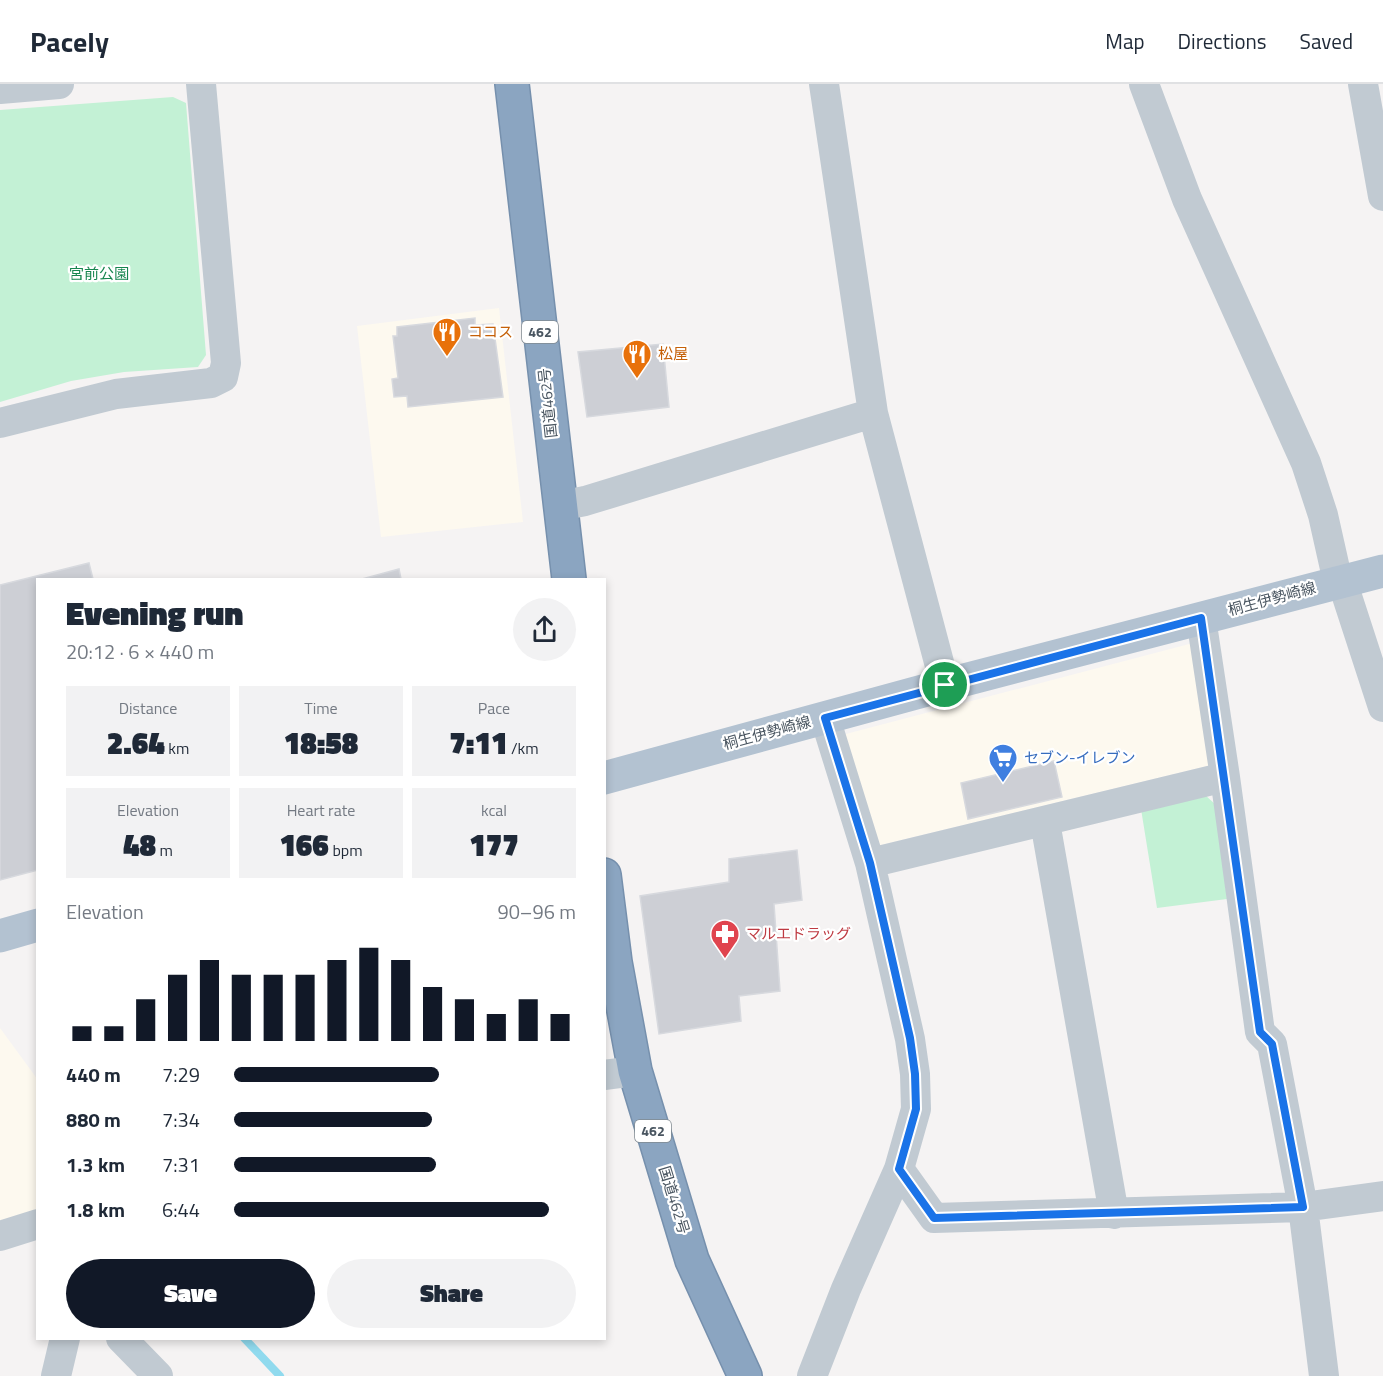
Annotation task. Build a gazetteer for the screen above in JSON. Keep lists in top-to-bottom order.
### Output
{
  "streets": {
    "highway": ["462", "国道462号"],
    "main road": ["桐生伊勢崎線"]
  },
  "parks": ["宮前公園"],
  "places": {
    "restaurant": ["ココス", "松屋"],
    "supermarket": ["セブン-イレブン"],
    "pharmacy": ["マルエドラッグ"]
  },
  "page": {
    "header": "Pacely",
    "nav": ["Map", "Directions", "Saved"],
    "heading": ["Evening run", "20:12 · 6 × 440 m"],
    "stats": [
      ["Distance", "2.64 km"],
      ["Time", "18:58"],
      ["Pace", "7:11 /km"],
      ["Elevation", "48 m"],
      ["Heart rate", "166 bpm"],
      ["kcal", "177"]
    ],
    "chart": ["Elevation", "90–96 m"],
    "list": [
      {
        "name": "440 m",
        "note": "7:29"
      },
      {
        "name": "880 m",
        "note": "7:34"
      },
      {
        "name": "1.3 km",
        "note": "7:31"
      },
      {
        "name": "1.8 km",
        "note": "6:44"
      }
    ],
    "buttons": ["Save", "Share"]
  }
}
